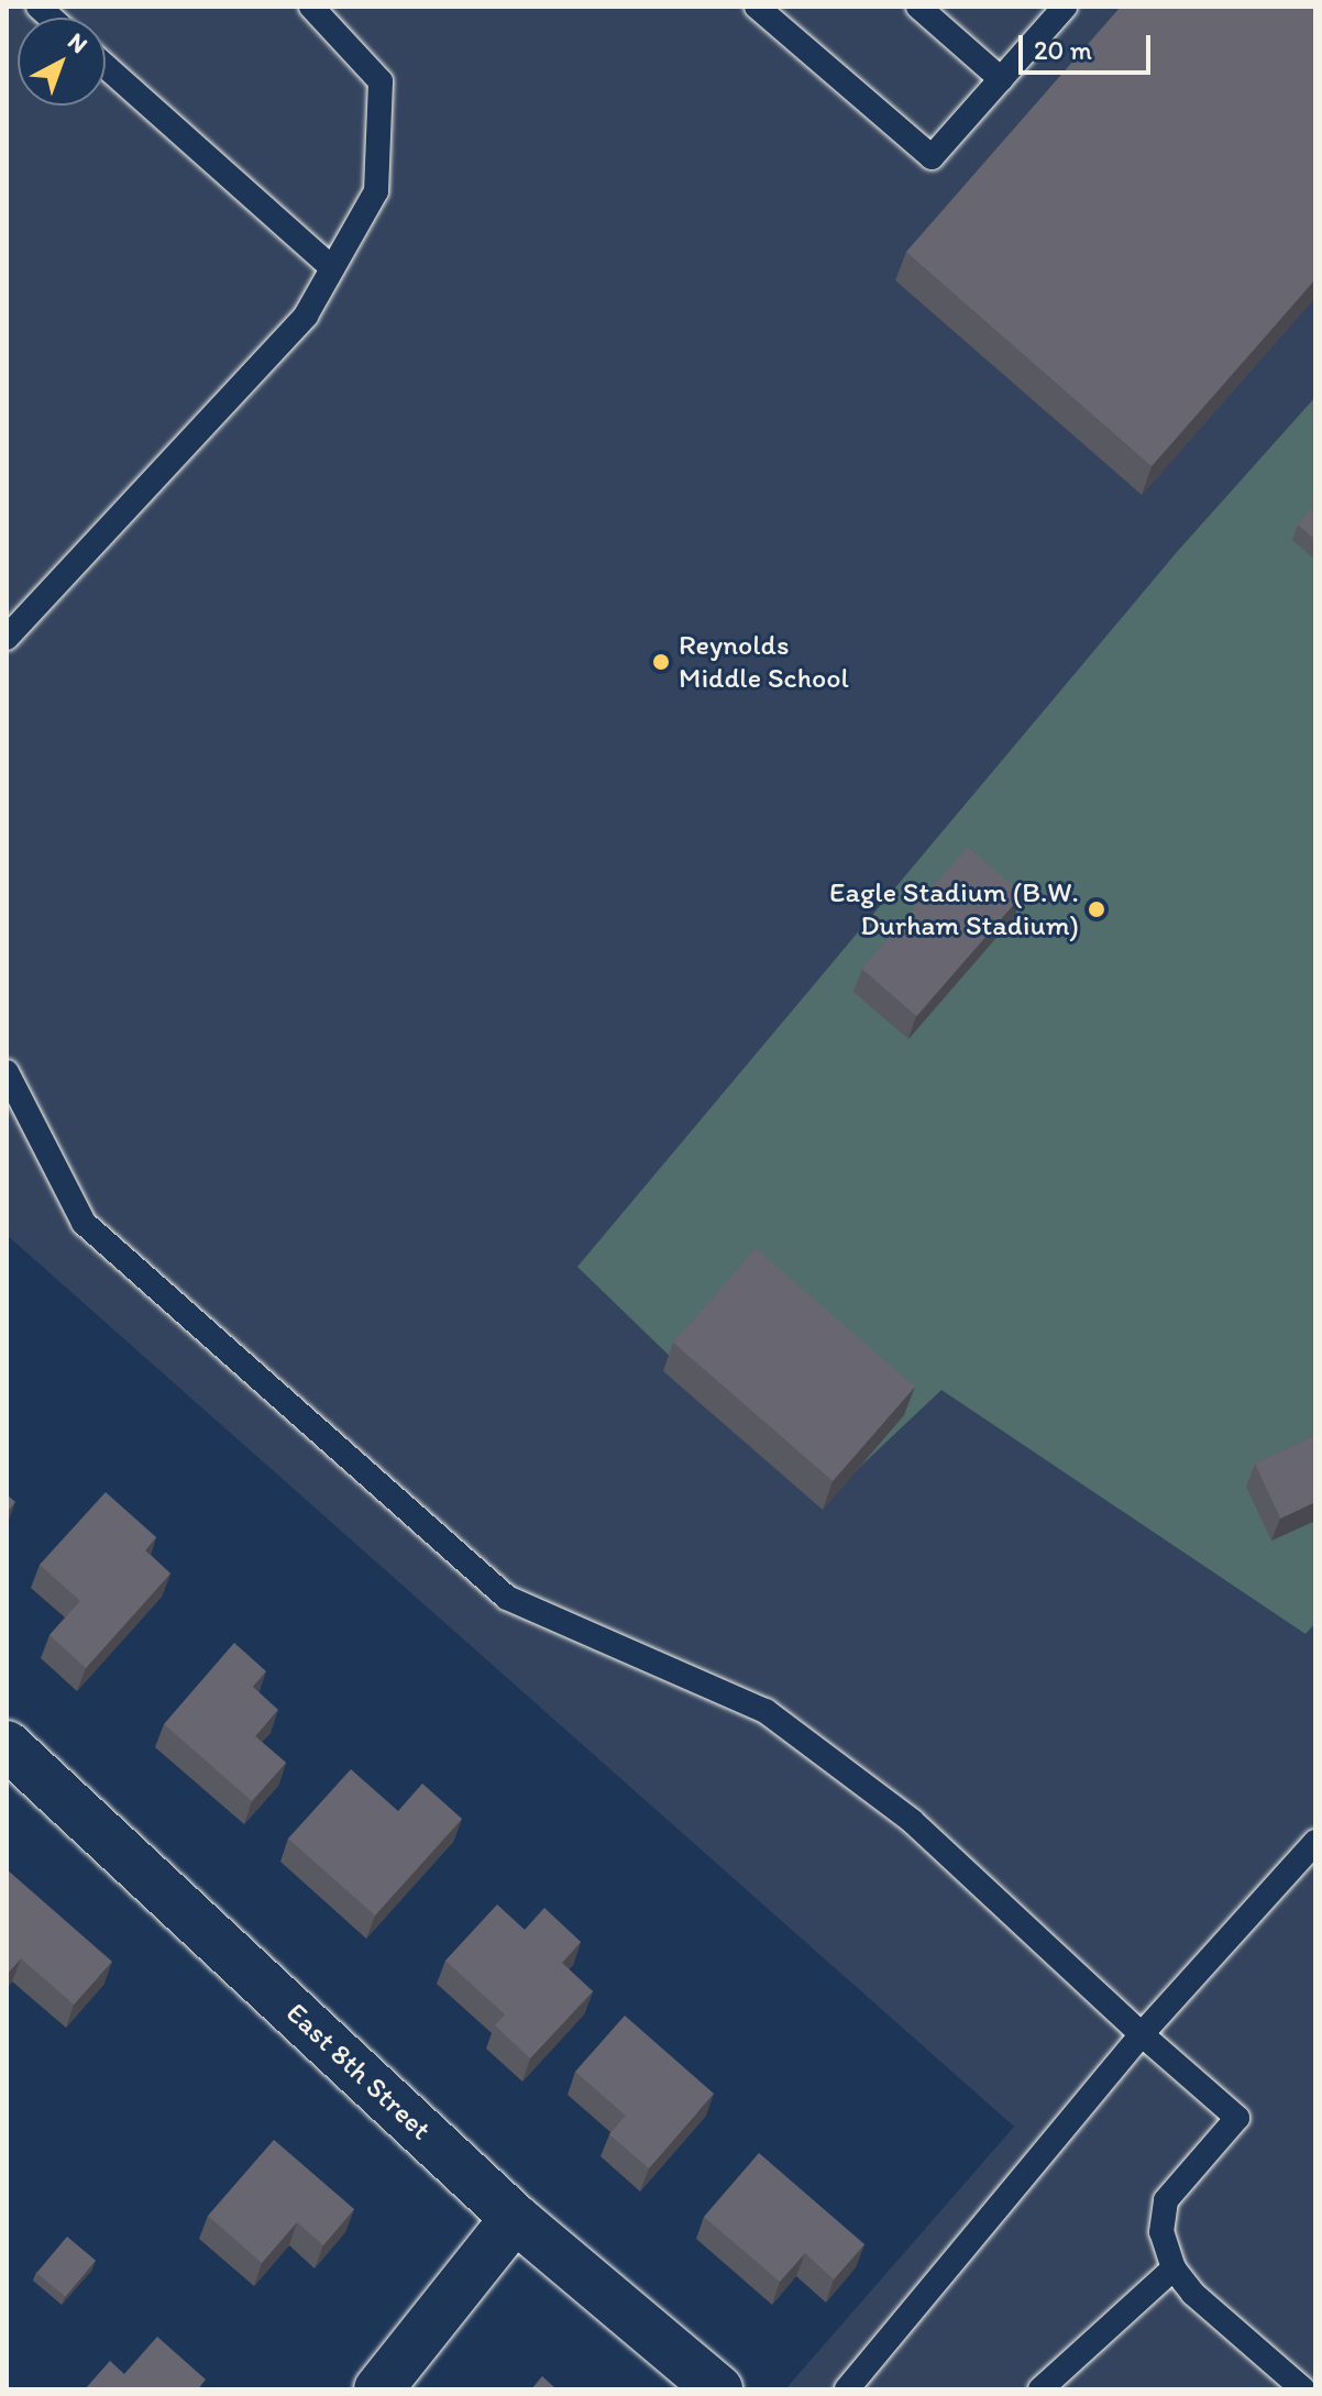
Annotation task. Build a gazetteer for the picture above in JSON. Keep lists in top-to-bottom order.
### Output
{
  "streets": {
    "street": ["East 8th Street"]
  },
  "places": ["Reynolds Middle School", "Eagle Stadium (B.W. Durham Stadium)"],
  "scale_bar": "20 m",
  "north": "top right"
}
